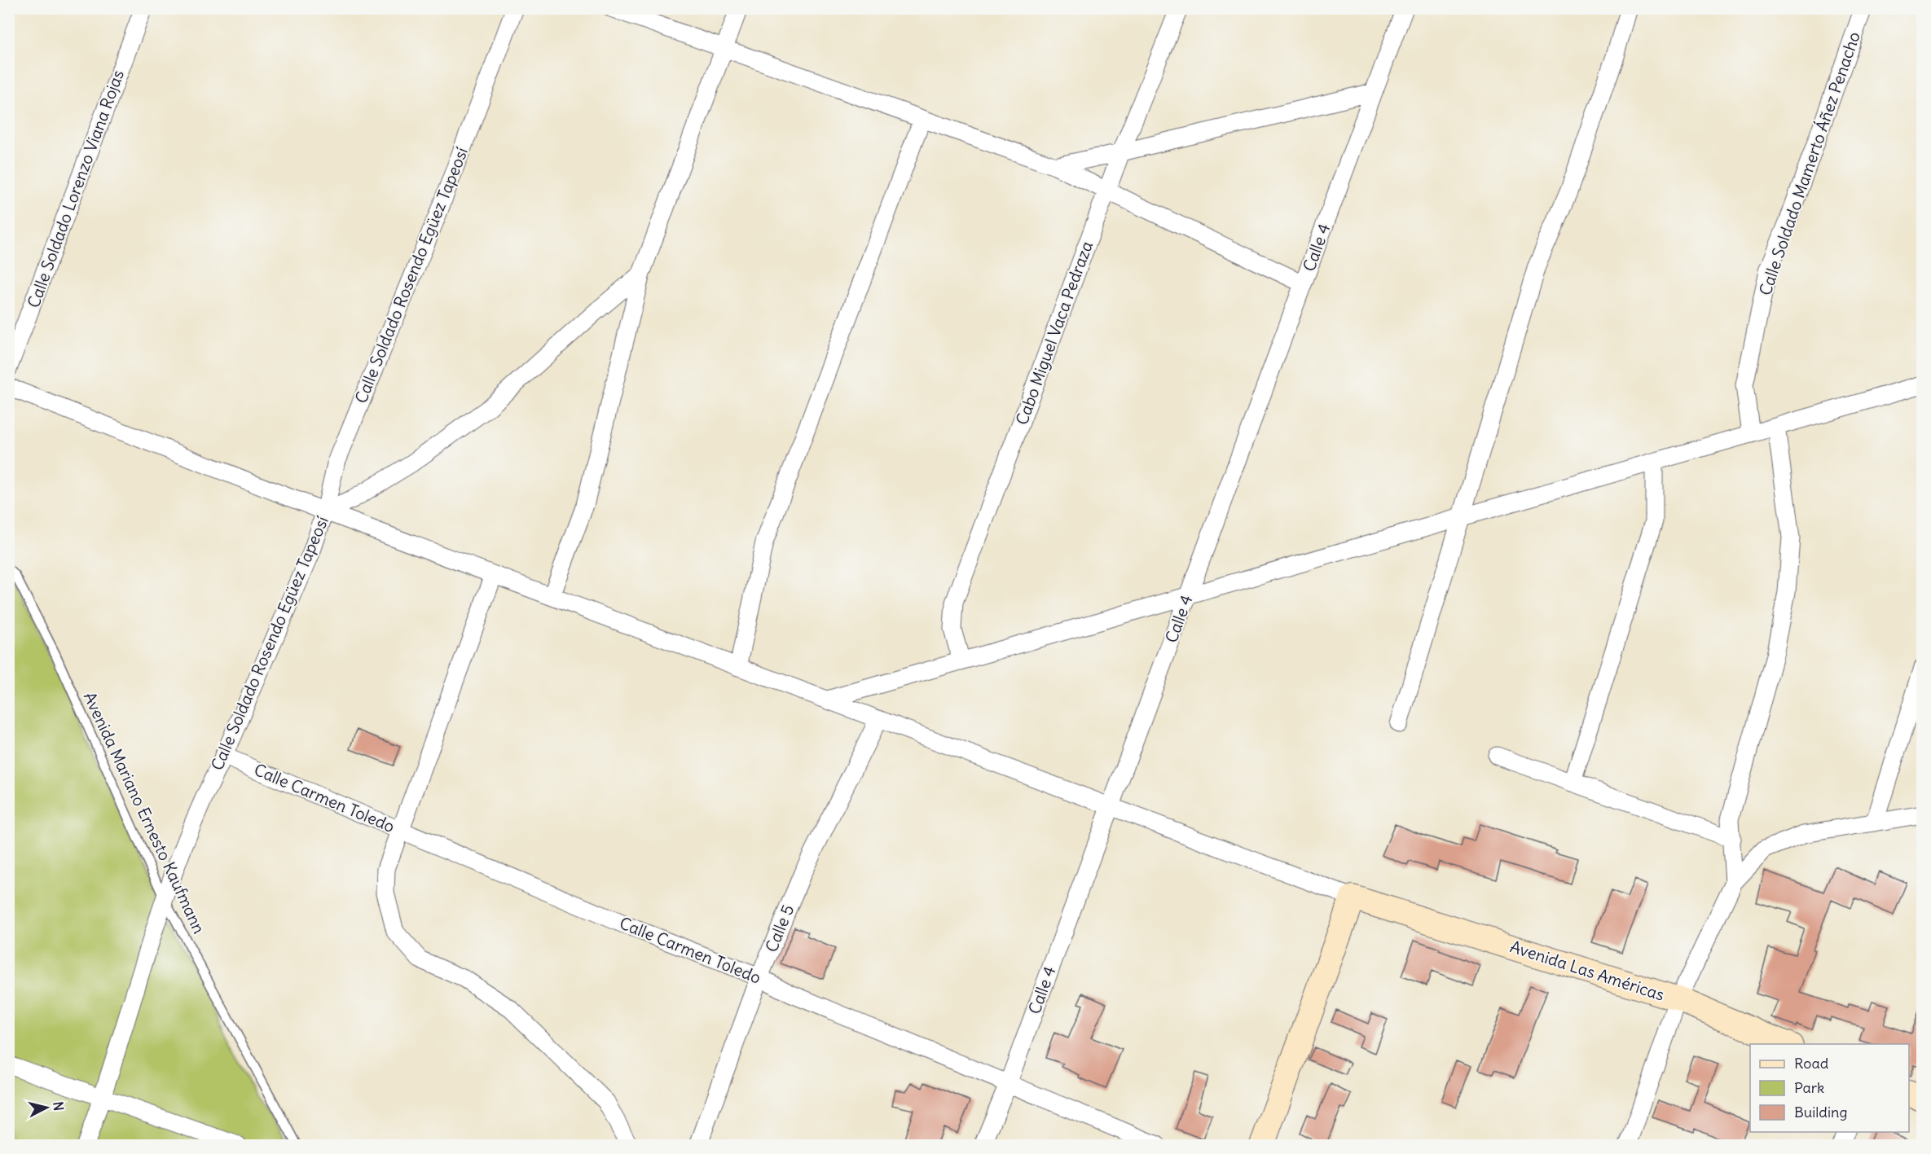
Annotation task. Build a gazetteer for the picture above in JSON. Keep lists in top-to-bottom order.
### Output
{
  "streets": {
    "main road": ["Avenida Las Américas"],
    "street": [
      "Calle Soldado Mamerto Áñez Penacho",
      "Calle Soldado Lorenzo Viana Rojas",
      "Calle 4",
      "Calle Soldado Rosendo Egüez Tapeosí",
      "Cabo Miguel Vaca Pedraza",
      "Calle Carmen Toledo",
      "Calle 5"
    ],
    "lane": ["Avenida Mariano Ernesto Kaufmann"]
  },
  "crossings": [
    ["Calle 4", "Calle Carmen Toledo"],
    ["Calle Soldado Rosendo Egüez Tapeosí", "Calle Carmen Toledo"],
    ["Calle Soldado Rosendo Egüez Tapeosí", "Avenida Mariano Ernesto Kaufmann"],
    ["Calle Carmen Toledo", "Calle 5"]
  ],
  "legend": ["Road", "Park", "Building"],
  "north": "right"
}
